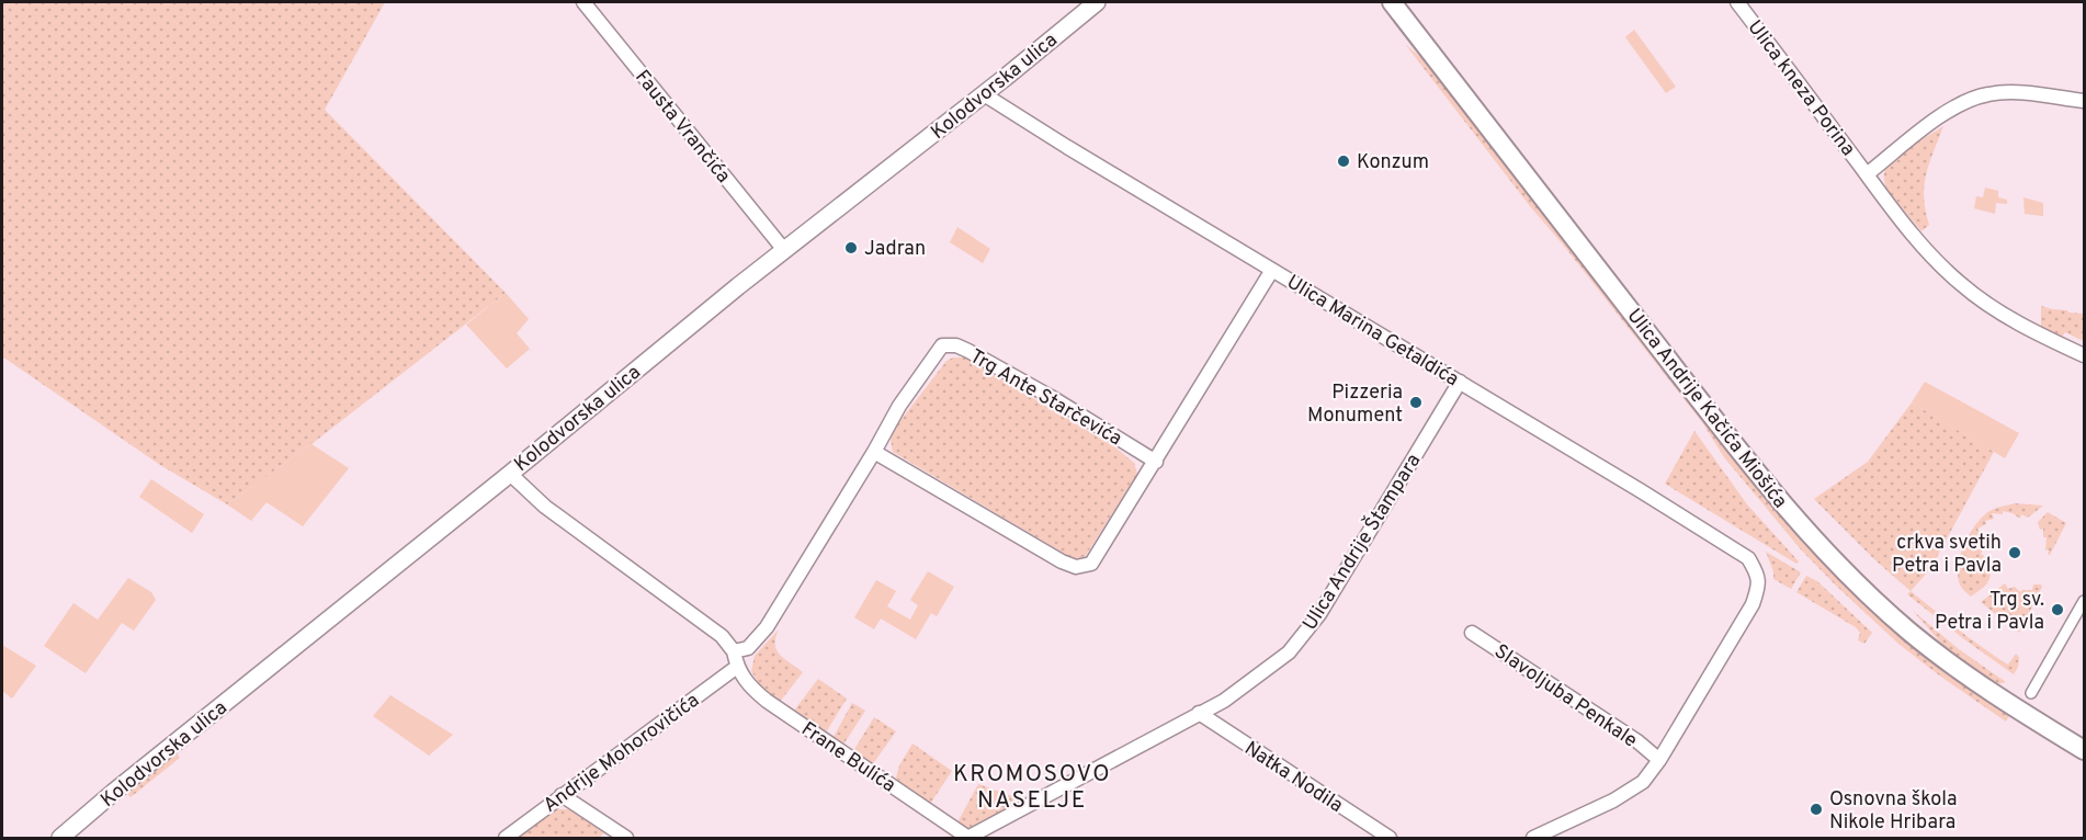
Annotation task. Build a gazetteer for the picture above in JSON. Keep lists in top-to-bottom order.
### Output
{
  "streets": {
    "main road": ["Ulica Andrije Kačića Miošića"],
    "street": [
      "Kolodvorska ulica",
      "Ulica kneza Porina",
      "Fausta Vrančića",
      "Ulica Marina Getaldića",
      "Trg Ante Starčevića",
      "Ulica Andrije Štampara",
      "Slavoljuba Penkale",
      "Andrije Mohorovičića",
      "Frane Bulića",
      "Natka Nodila"
    ]
  },
  "crossings": [
    ["Kolodvorska ulica", "Fausta Vrančića"],
    ["Kolodvorska ulica", "Ulica Marina Getaldića"],
    ["Ulica Marina Getaldića", "Ulica Andrije Štampara"],
    ["Ulica Marina Getaldića", "Slavoljuba Penkale"],
    ["Ulica Andrije Štampara", "Frane Bulića"],
    ["Ulica Andrije Štampara", "Natka Nodila"],
    ["Andrije Mohorovičića", "Frane Bulića"]
  ],
  "districts": ["KROMOSOVO NASELJE"],
  "places": [
    "Konzum",
    "Jadran",
    "Pizzeria Monument",
    "crkva svetih Petra i Pavla",
    "Trg sv. Petra i Pavla",
    "Osnovna škola Nikole Hribara"
  ]
}
